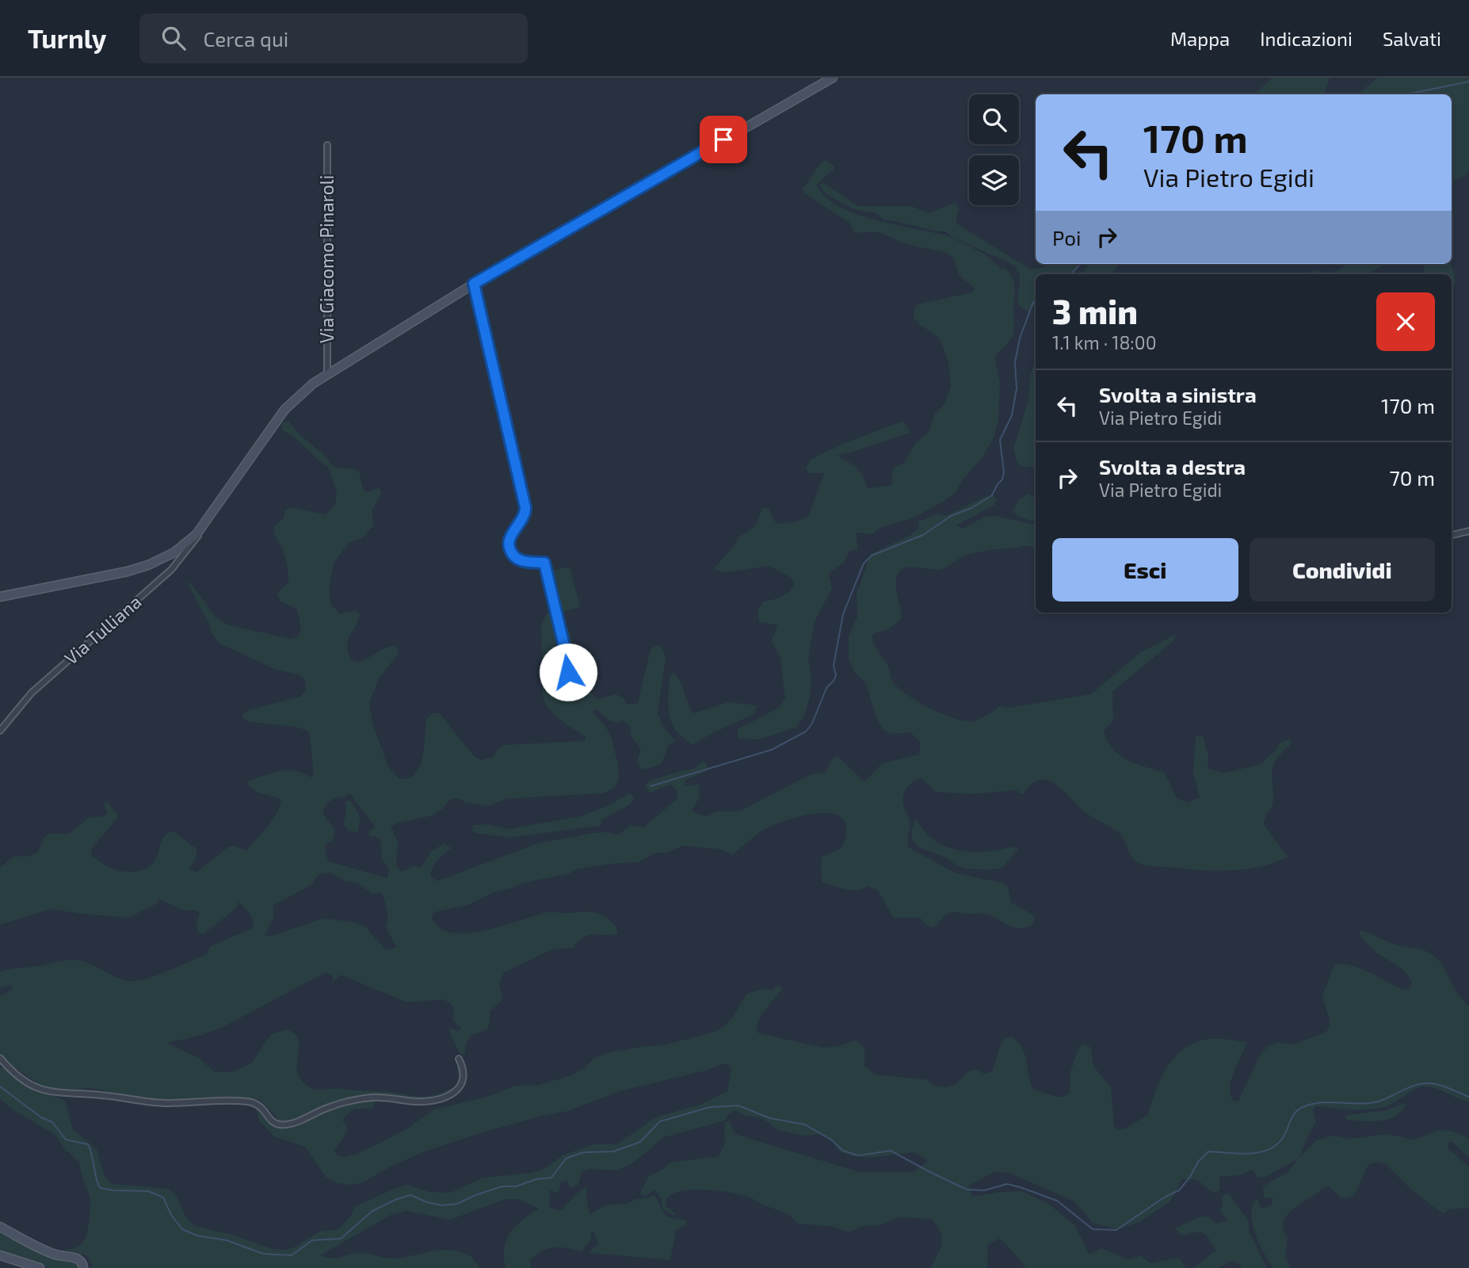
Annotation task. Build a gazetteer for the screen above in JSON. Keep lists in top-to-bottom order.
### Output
{
  "streets": {
    "street": ["Via Giacomo Pinaroli", "Via Tulliana"]
  },
  "page": {
    "header": "Turnly",
    "search": "Cerca qui",
    "nav": ["Mappa", "Indicazioni", "Salvati"],
    "turn": ["170 m", "Via Pietro Egidi"],
    "then": "Poi",
    "heading": ["3 min", "1.1 km · 18:00"],
    "list": [
      {
        "name": "Svolta a sinistra",
        "note": "Via Pietro Egidi",
        "value": "170 m"
      },
      {
        "name": "Svolta a destra",
        "note": "Via Pietro Egidi",
        "value": "70 m"
      }
    ],
    "buttons": ["Esci", "Condividi"]
  }
}
